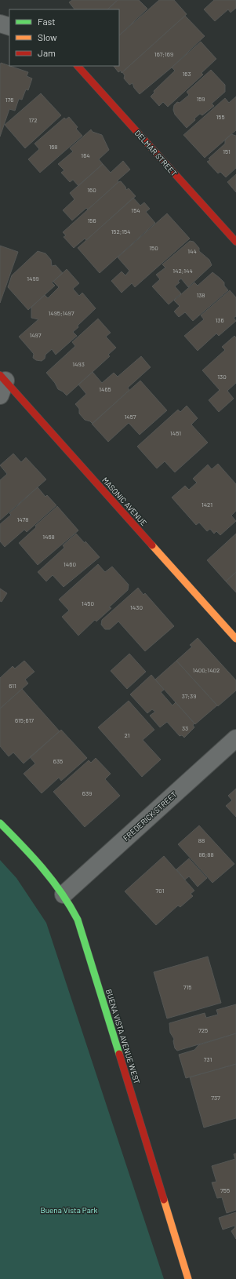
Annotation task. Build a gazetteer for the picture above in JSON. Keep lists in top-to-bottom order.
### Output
{
  "streets": {
    "street": [
      "DELMAR STREET",
      "MASONIC AVENUE",
      "FREDERICK STREET",
      "BUENA VISTA AVENUE WEST"
    ]
  },
  "crossings": [
    ["FREDERICK STREET", "BUENA VISTA AVENUE WEST"]
  ],
  "parks": ["Buena Vista Park"],
  "house_numbers": [
    "167;169",
    "163",
    "159",
    "176",
    "155",
    "172",
    "168",
    "151",
    "164",
    "160",
    "154",
    "156",
    "152;154",
    "150",
    "144",
    "142;144",
    "1499",
    "138",
    "1495;1497",
    "136",
    "1497",
    "1493",
    "130",
    "1465",
    "1457",
    "1451",
    "1421",
    "1478",
    "1468",
    "1460",
    "1450",
    "1430",
    "1400;1402",
    "611",
    "37;39",
    "615;617",
    "33",
    "21",
    "635",
    "639",
    "88",
    "86;88",
    "701",
    "715",
    "725",
    "731",
    "737",
    "755"
  ],
  "legend": ["Fast", "Slow", "Jam"]
}
